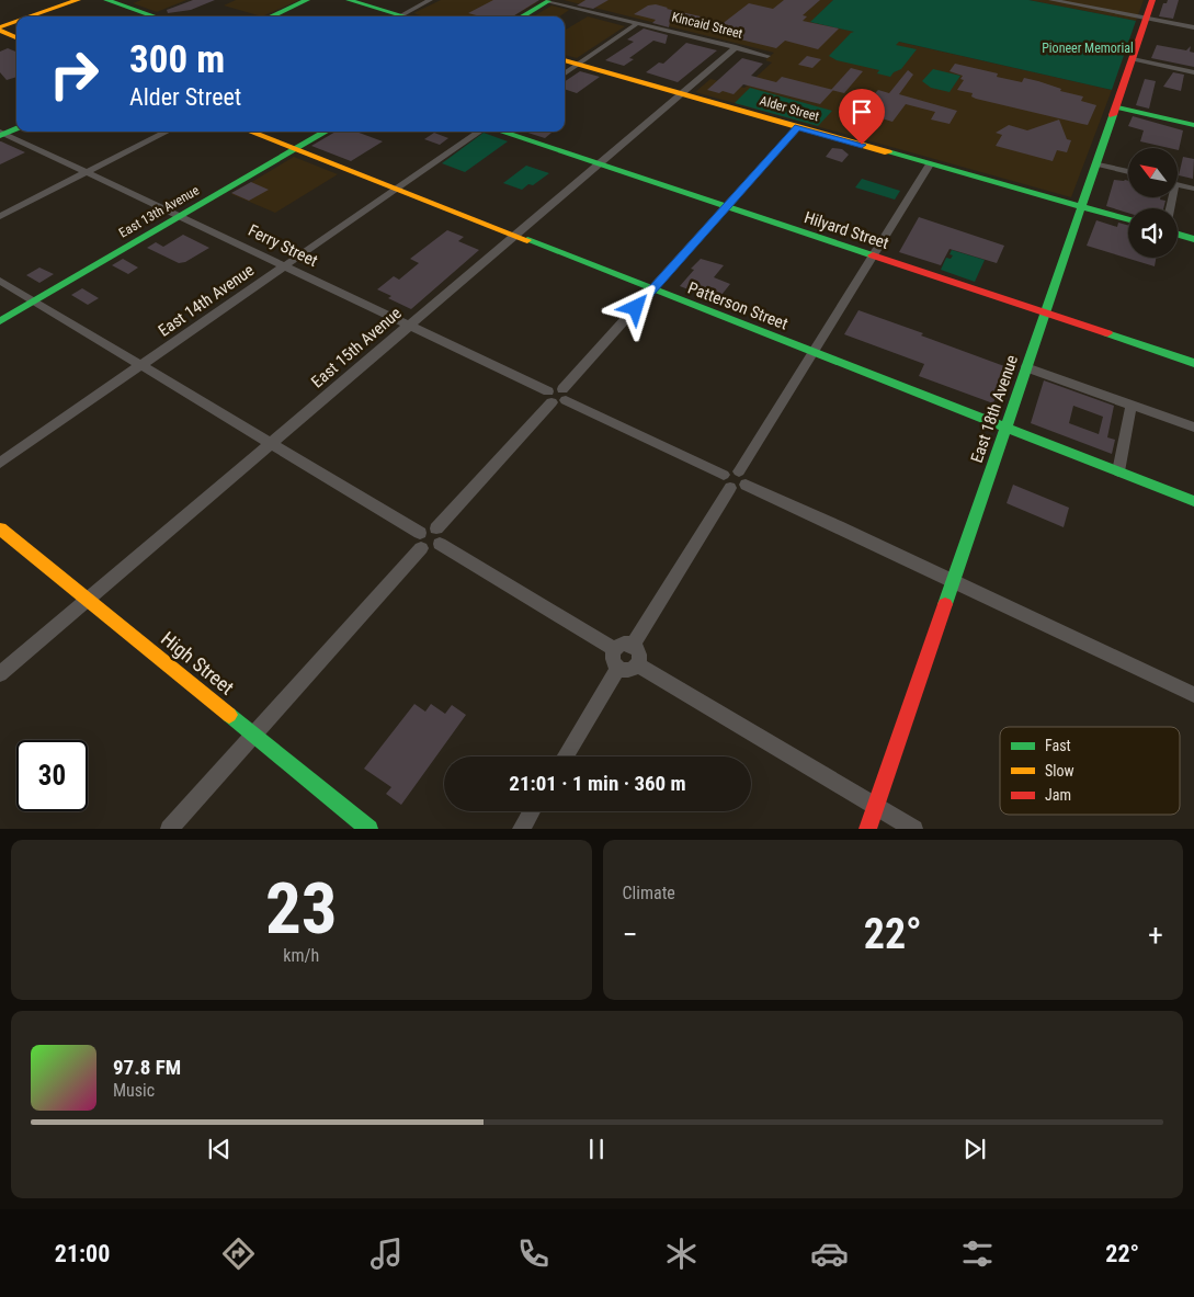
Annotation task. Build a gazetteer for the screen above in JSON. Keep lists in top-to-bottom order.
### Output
{
  "streets": {
    "main road": [
      "Alder Street",
      "East 13th Avenue",
      "Hilyard Street",
      "Patterson Street",
      "East 18th Avenue",
      "High Street"
    ],
    "street": [
      "Kincaid Street",
      "Ferry Street",
      "East 14th Avenue",
      "East 15th Avenue"
    ]
  },
  "crossings": [
    ["Kincaid Street", "East 15th Avenue"],
    ["Alder Street", "East 15th Avenue"],
    ["Alder Street", "East 18th Avenue"],
    ["East 13th Avenue", "Ferry Street"],
    ["East 13th Avenue", "Patterson Street"],
    ["Hilyard Street", "East 15th Avenue"],
    ["Hilyard Street", "East 18th Avenue"],
    ["Ferry Street", "East 14th Avenue"],
    ["Ferry Street", "East 15th Avenue"],
    ["East 14th Avenue", "Patterson Street"],
    ["Patterson Street", "East 15th Avenue"],
    ["Patterson Street", "East 18th Avenue"],
    ["East 15th Avenue", "High Street"]
  ],
  "parks": ["Pioneer Memorial"],
  "legend": ["Fast", "Slow", "Jam"],
  "north": "top left",
  "page": {
    "turn": ["300 m", "Alder Street"],
    "limit": "30",
    "trip": "21:01 · 1 min · 360 m",
    "tile": [
      ["23", "km/h"],
      "Climate"
    ],
    "heat": ["−", "22°", "+"],
    "song": ["97.8 FM", "Music"],
    "tabs": ["21:00", "22°"]
  }
}
